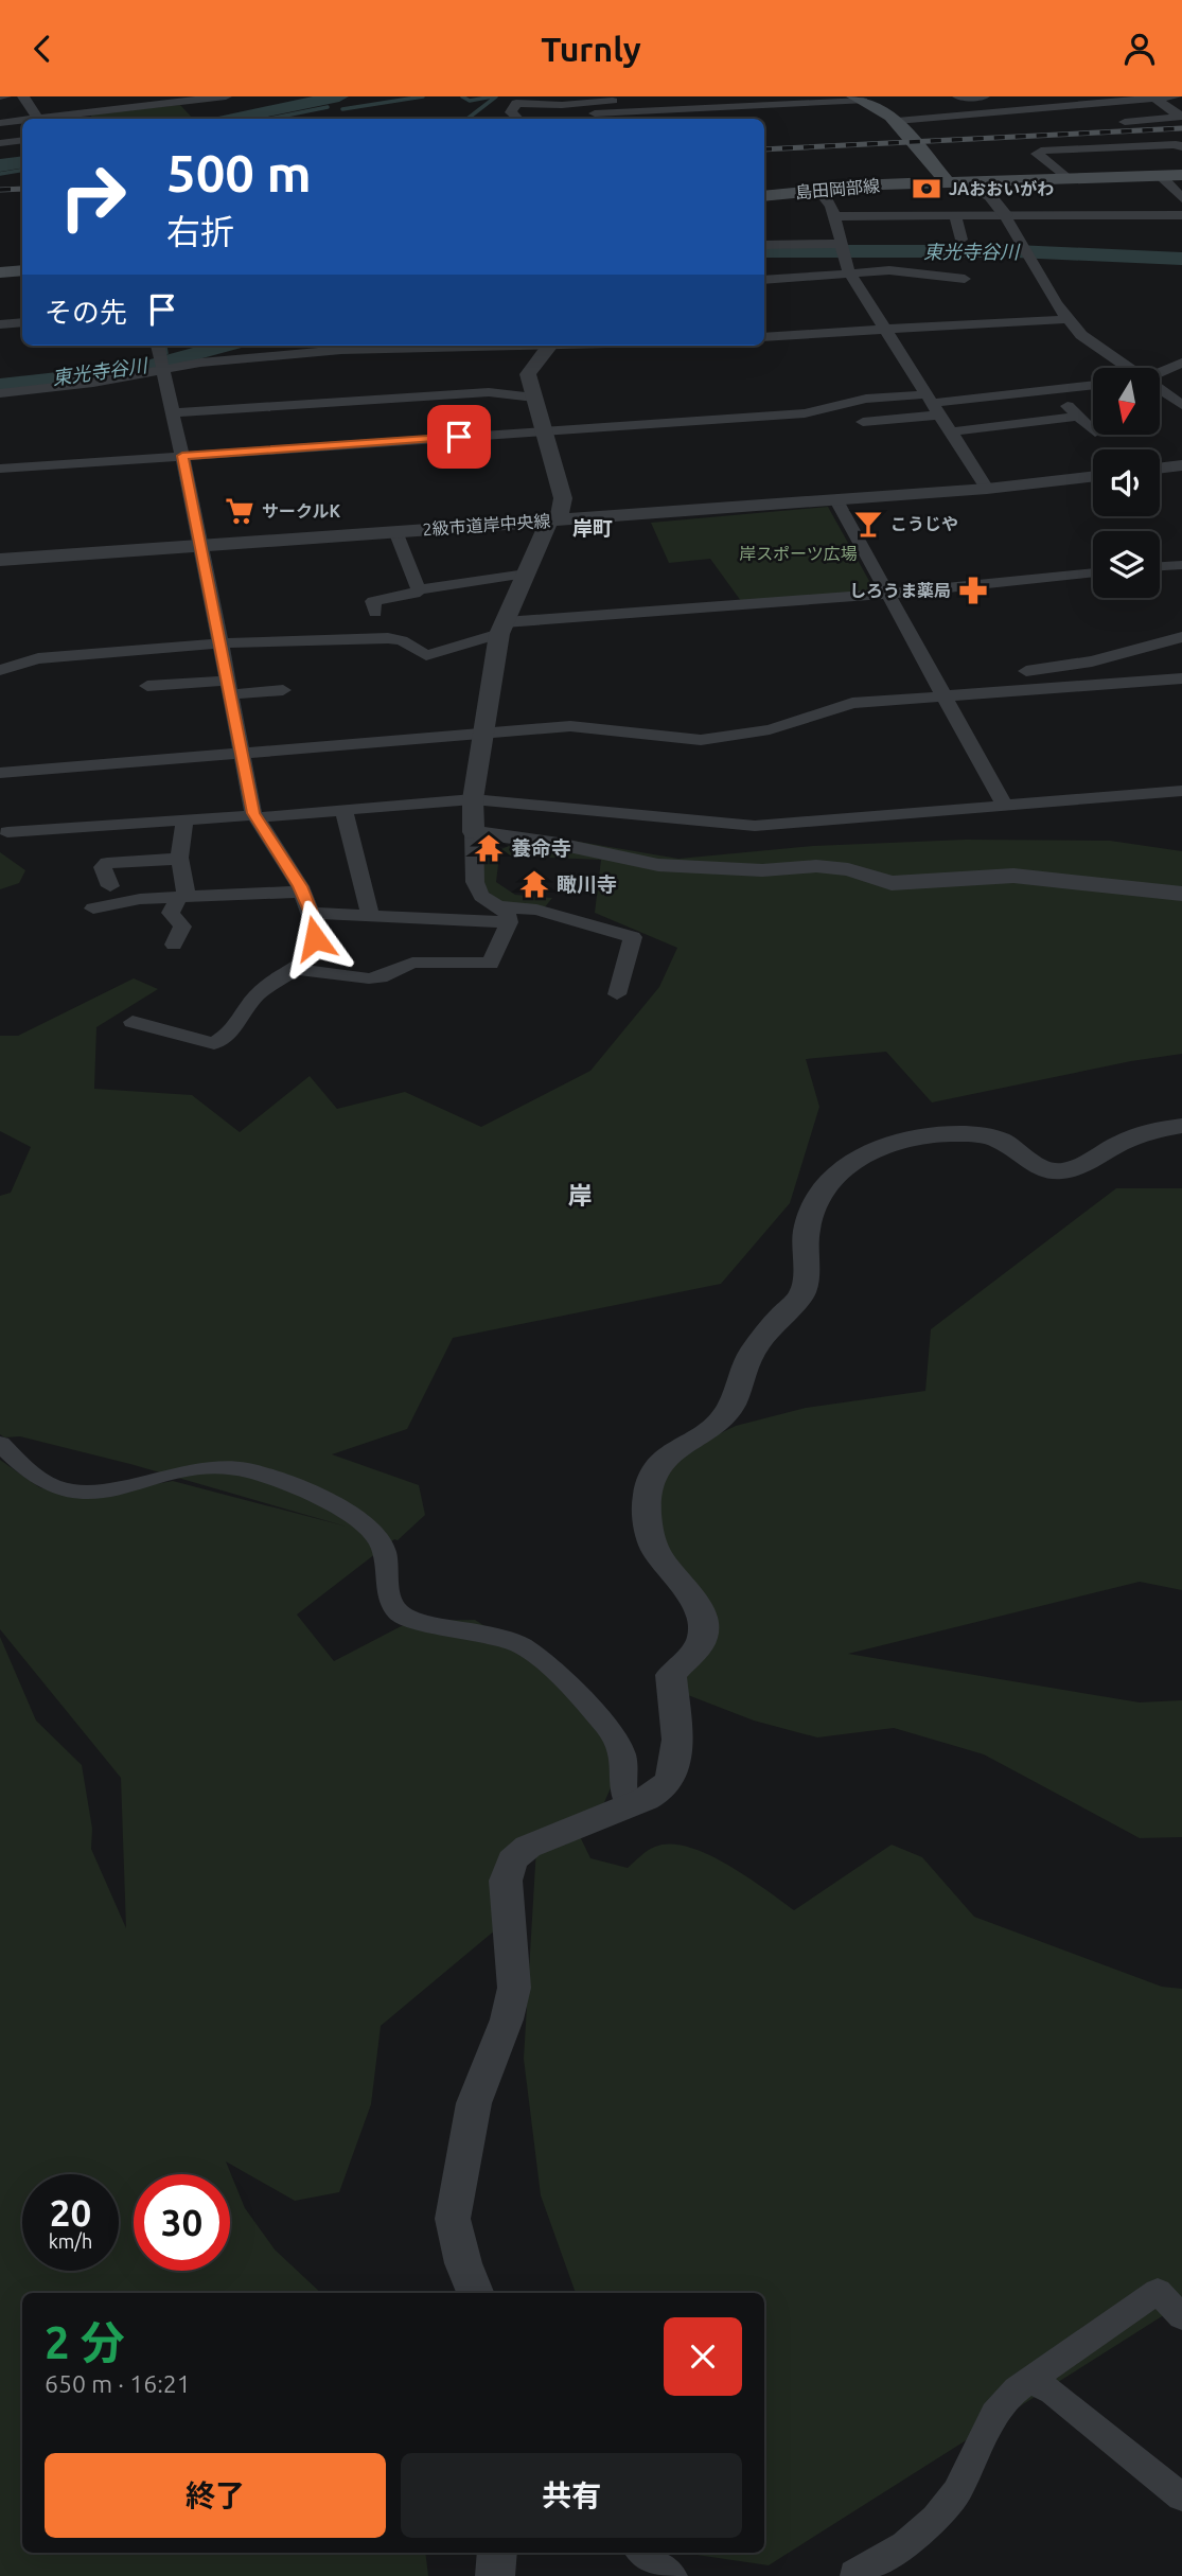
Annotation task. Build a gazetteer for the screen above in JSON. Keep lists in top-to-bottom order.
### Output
{
  "streets": {
    "main road": ["島田岡部線"],
    "street": ["2級市道岸中央線"]
  },
  "districts": ["岸町", "岸"],
  "water": ["東光寺谷川"],
  "parks": ["岸スポーツ広場"],
  "places": {
    "bank": ["JAおおいがわ"],
    "supermarket": ["サークルK"],
    "bar": ["こうじや"],
    "pharmacy": ["しろうま薬局"],
    "temple": ["養命寺", "瞰川寺"]
  },
  "north": "bottom",
  "page": {
    "header": "Turnly",
    "turn": ["500 m", "右折"],
    "then": "その先",
    "speed": "20 km/h",
    "limit": "30",
    "heading": ["2 分", "650 m · 16:21"],
    "buttons": ["終了", "共有"]
  }
}
